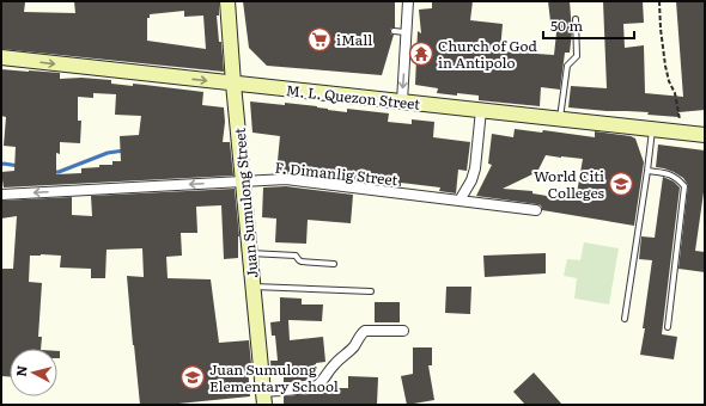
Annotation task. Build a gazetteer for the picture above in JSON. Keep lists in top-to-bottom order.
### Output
{
  "streets": {
    "main road": ["M. L. Quezon Street", "Juan Sumulong Street"],
    "street": ["F. Dimanlig Street"]
  },
  "crossings": [
    ["M. L. Quezon Street", "Juan Sumulong Street"],
    ["F. Dimanlig Street", "Juan Sumulong Street"]
  ],
  "one_way": ["F. Dimanlig Street"],
  "places": {
    "supermarket": ["iMall"],
    "temple": ["Church of God in Antipolo"],
    "school or university": ["World Citi Colleges", "Juan Sumulong Elementary School"]
  },
  "scale_bar": "50 m",
  "north": "left"
}
